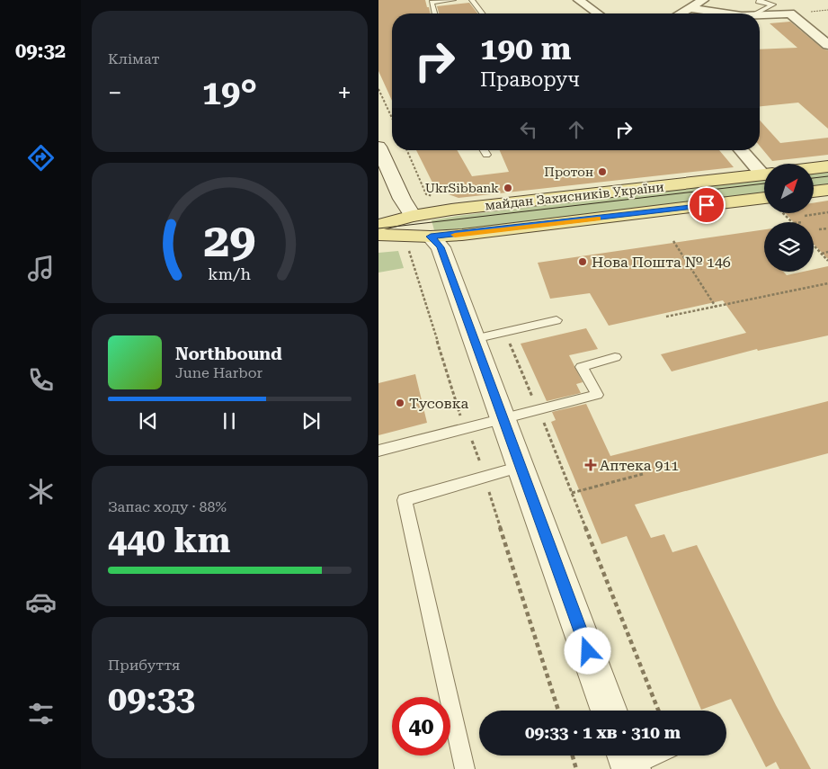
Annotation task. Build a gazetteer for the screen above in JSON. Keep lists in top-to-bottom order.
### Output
{
  "streets": {
    "main road": ["майдан Захисників України"]
  },
  "places": {
    "other": [
      "Протон",
      "UkrSibbank",
      "Нова Пошта № 146",
      "Тусовка"
    ],
    "health": ["Аптека 911"]
  },
  "north": "top right",
  "page": {
    "tabs": "09:32",
    "tile": [
      "Клімат",
      ["Запас ходу · 88%", "440 km"],
      ["Прибуття", "09:33"]
    ],
    "turn": ["190 m", "Праворуч"],
    "heat": ["−", "19°", "+"],
    "song": ["Northbound", "June Harbor"],
    "limit": "40",
    "trip": "09:33 · 1 хв · 310 m",
    "gauge": ["29", "km/h"]
  }
}
